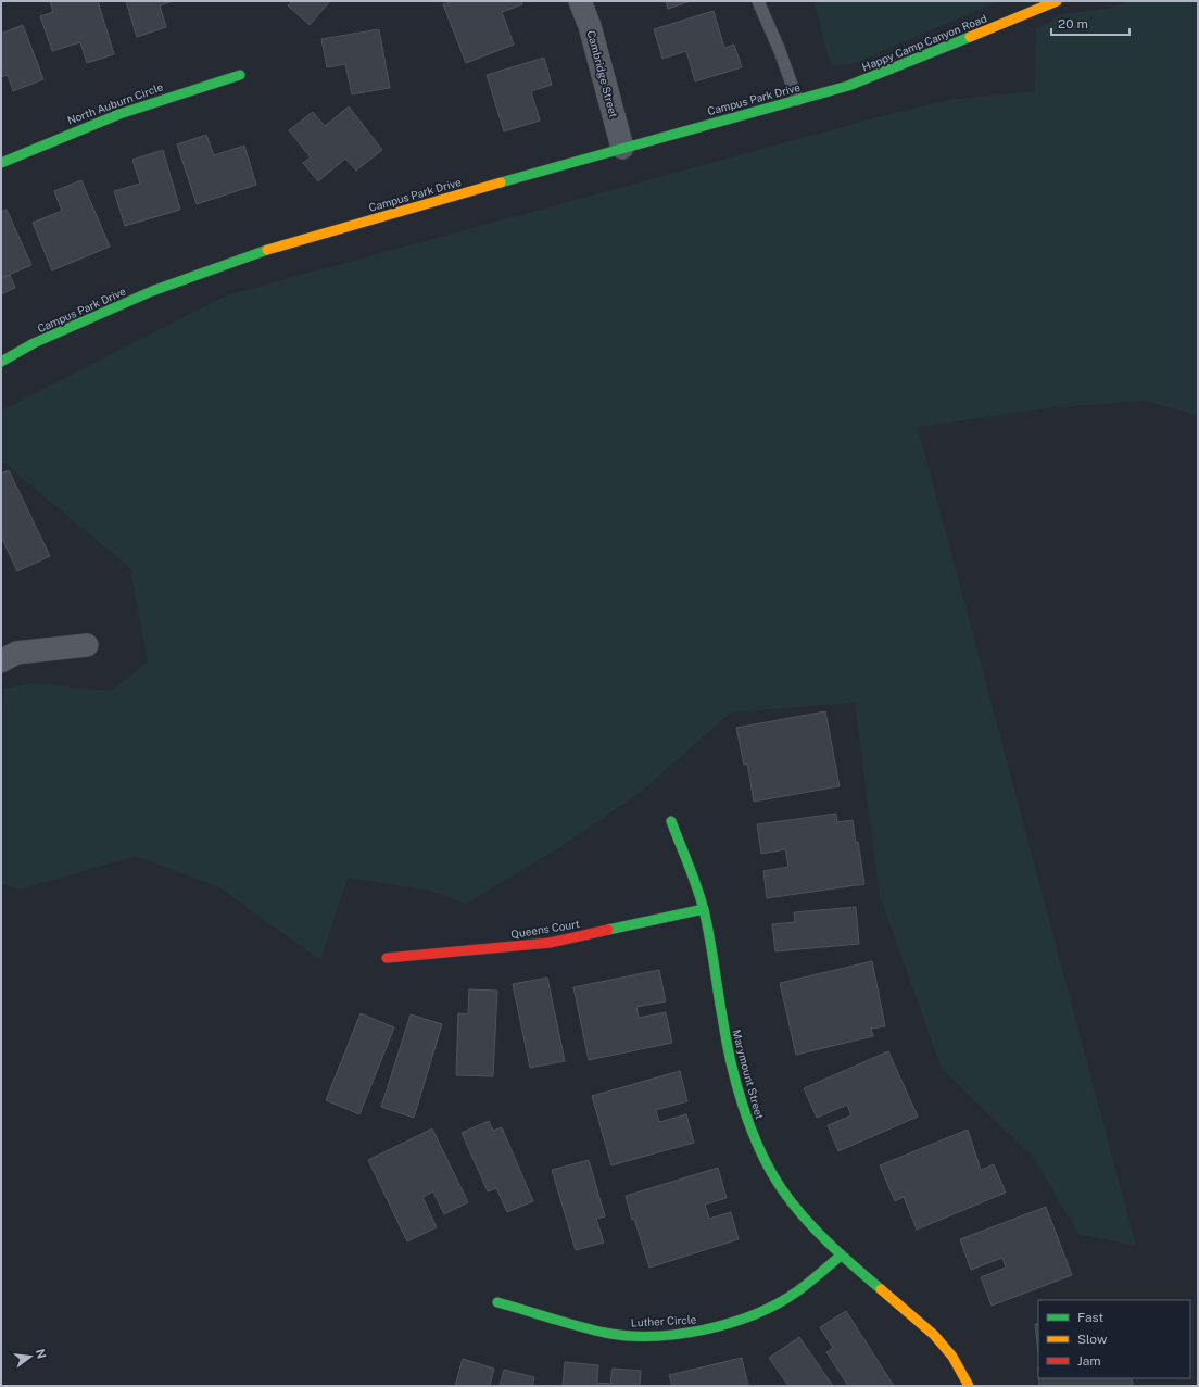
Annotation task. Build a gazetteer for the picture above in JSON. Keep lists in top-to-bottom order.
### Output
{
  "streets": {
    "street": [
      "Happy Camp Canyon Road",
      "Cambridge Street",
      "Campus Park Drive",
      "North Auburn Circle",
      "Queens Court",
      "Marymount Street",
      "Luther Circle"
    ]
  },
  "crossings": [
    ["Happy Camp Canyon Road", "Campus Park Drive"],
    ["Cambridge Street", "Campus Park Drive"],
    ["Queens Court", "Marymount Street"],
    ["Marymount Street", "Luther Circle"]
  ],
  "legend": ["Fast", "Slow", "Jam"],
  "scale_bar": "20 m",
  "north": "right"
}
